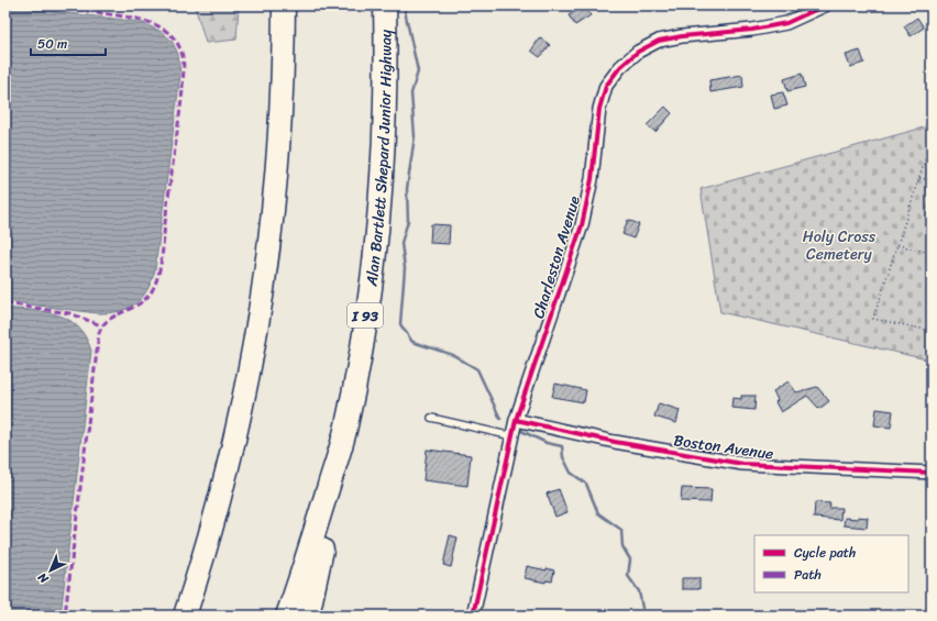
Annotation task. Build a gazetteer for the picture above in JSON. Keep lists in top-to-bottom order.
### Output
{
  "streets": {
    "highway": ["Alan Bartlett Shepard Junior Highway", "I 93"],
    "street": ["Charleston Avenue", "Boston Avenue"]
  },
  "crossings": [
    ["Charleston Avenue", "Boston Avenue"]
  ],
  "parks": ["Holy Cross Cemetery"],
  "legend": ["Cycle path", "Path"],
  "scale_bar": "50 m",
  "north": "bottom left"
}
